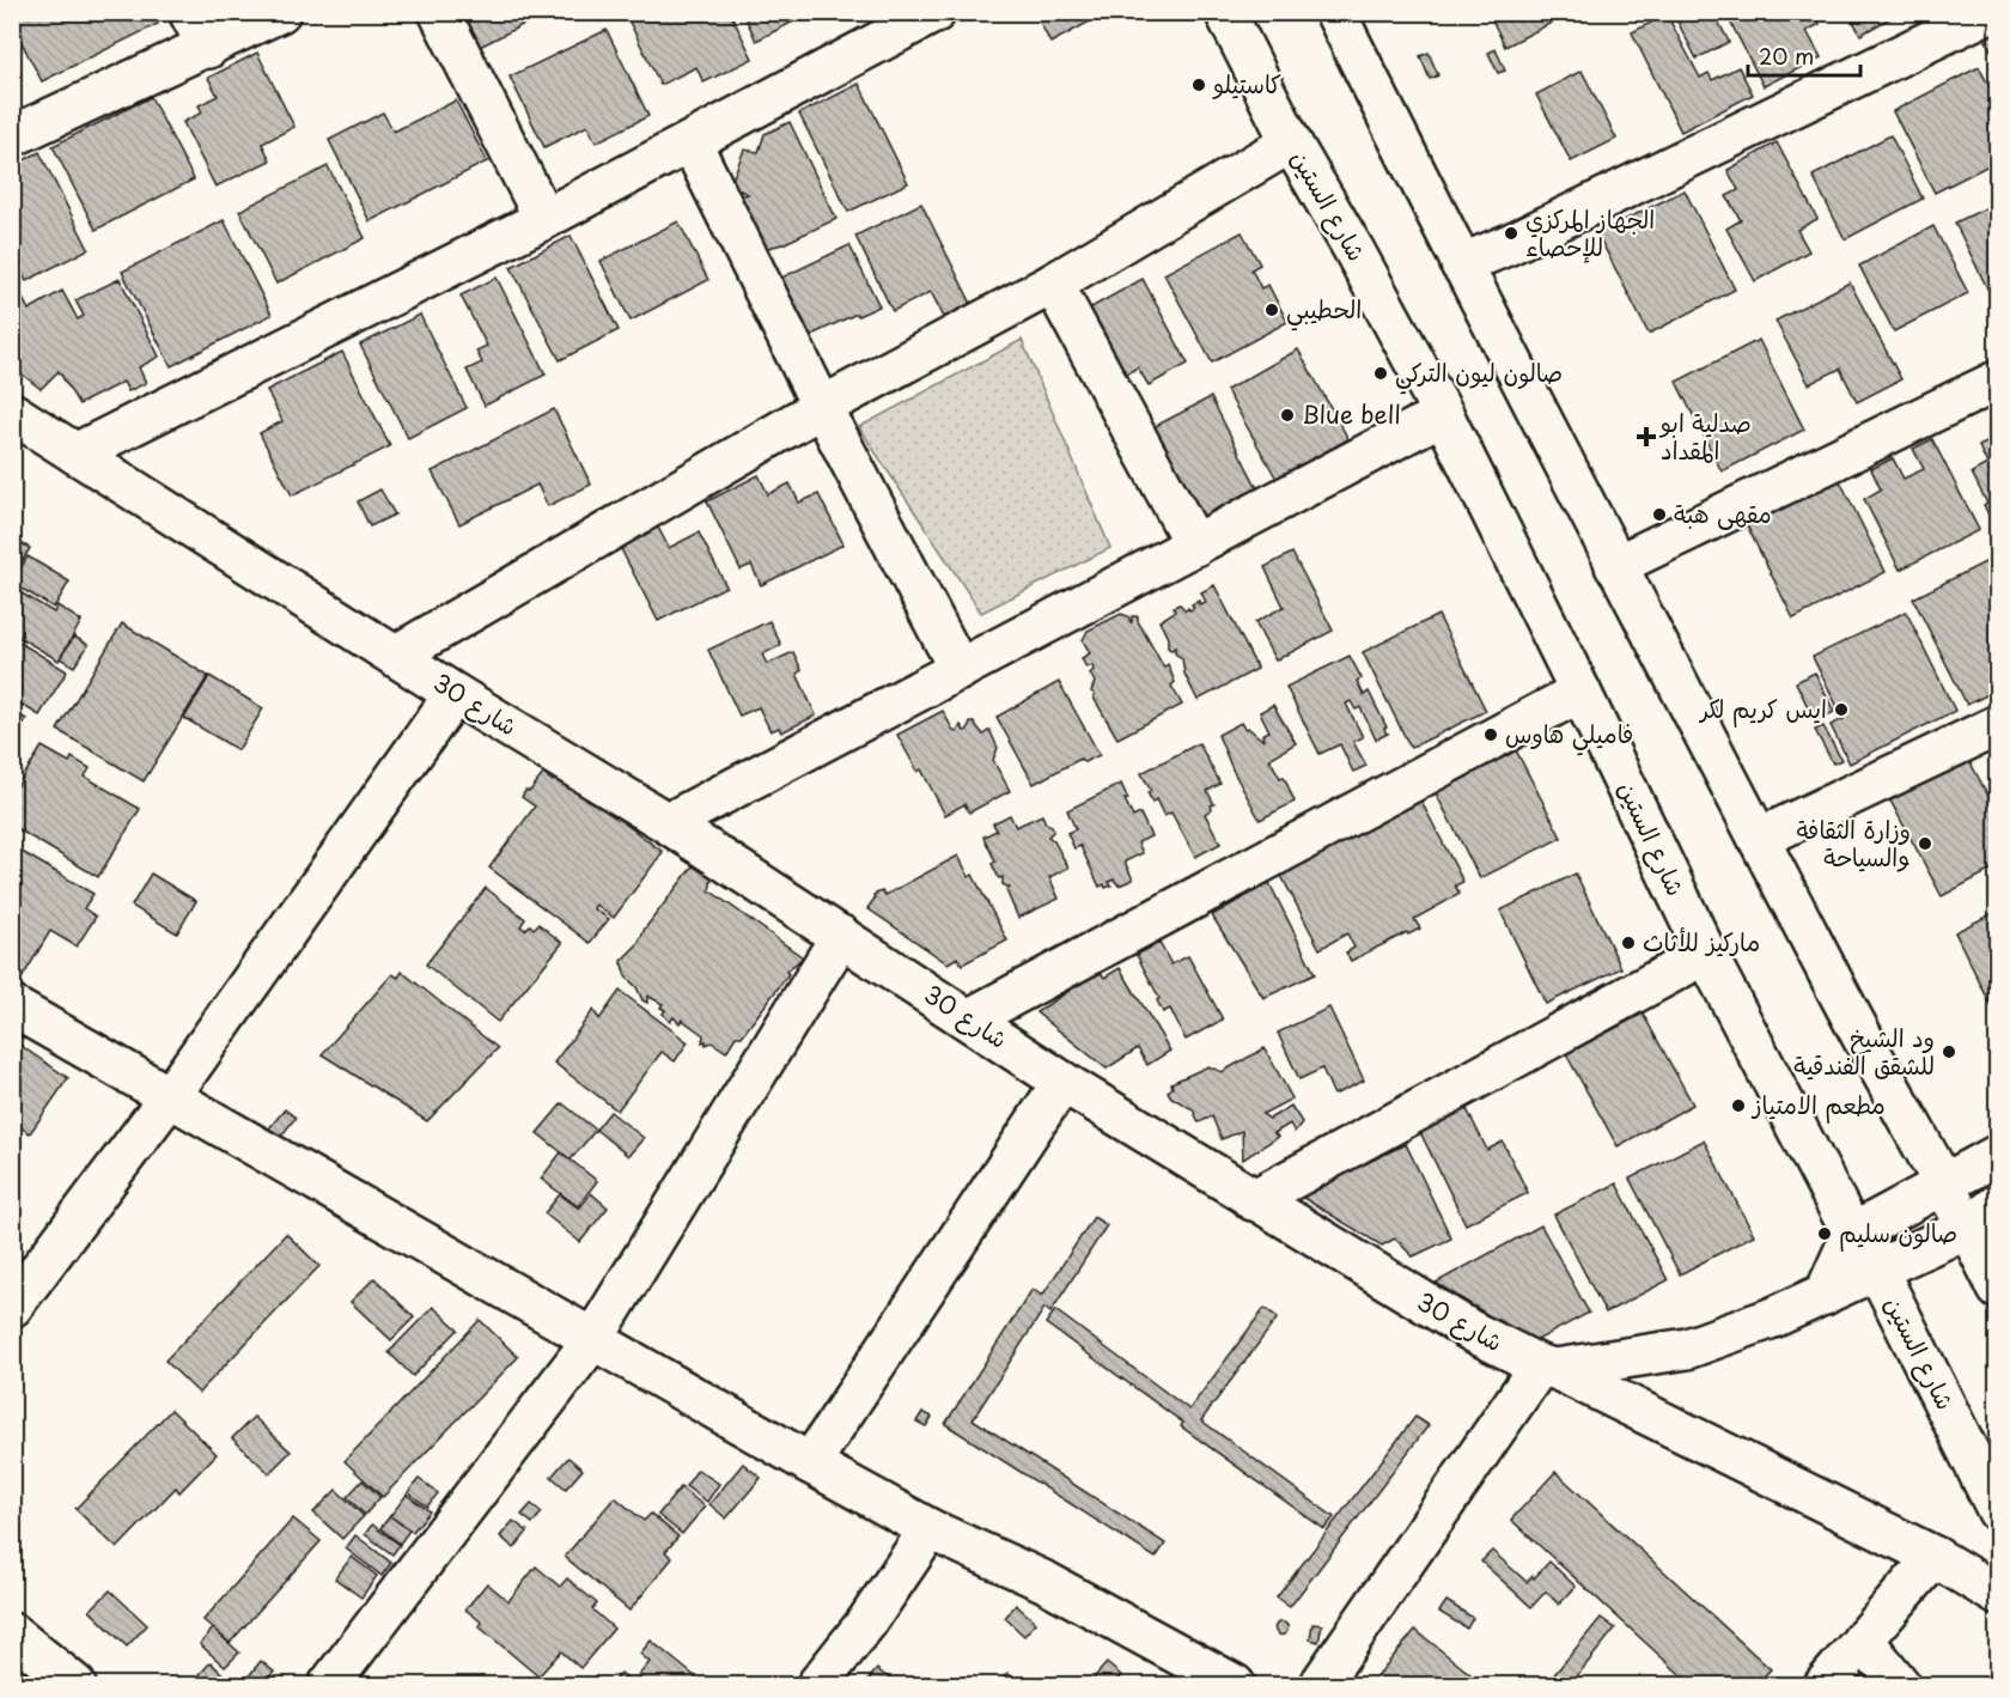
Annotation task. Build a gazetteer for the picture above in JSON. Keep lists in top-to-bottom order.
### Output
{
  "streets": {
    "street": ["شارع الستين", "شارع 30"]
  },
  "places": {
    "other": [
      "كاستيلو",
      "الجهاز المركزي للإحصاء",
      "الحطيبي",
      "صالون ليون التركي",
      "Blue bell",
      "مقهى هبة",
      "ايس كريم لكر",
      "فاميلي هاوس",
      "وزارة الثقافة والسياحة",
      "ماركيز للأثاث",
      "ود الشيخ للشقق الفندقية",
      "مطعم الامتياز",
      "صالون سليم"
    ],
    "health": ["صدلية ابو المقداد"]
  },
  "scale_bar": "20 m"
}
